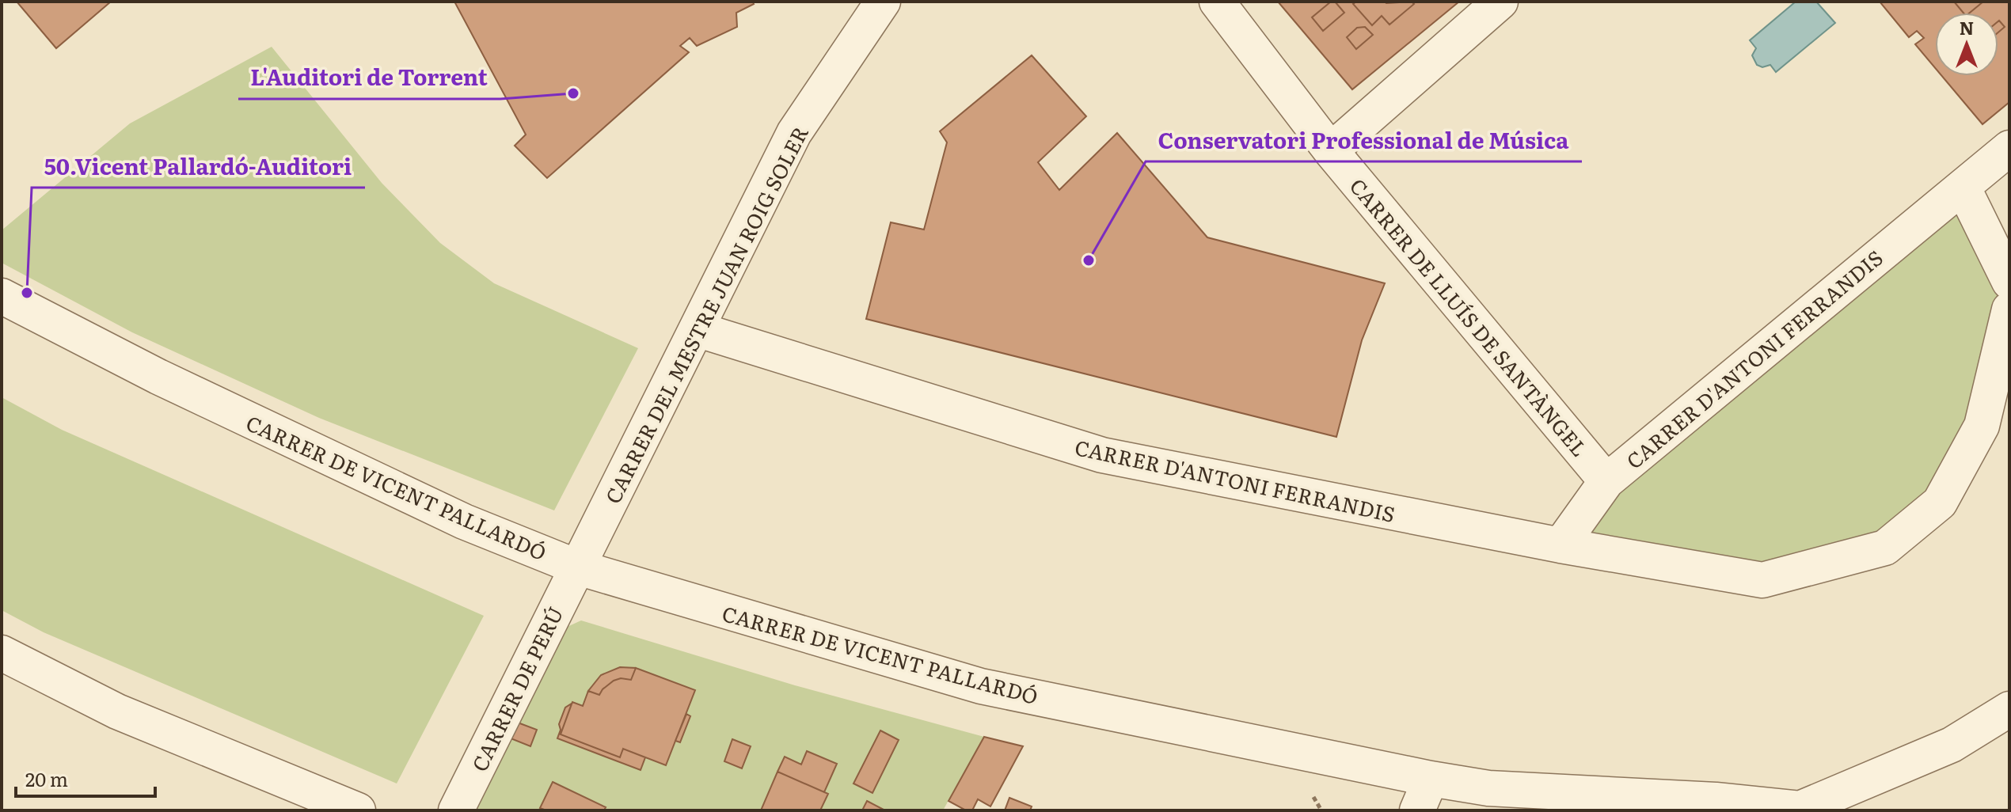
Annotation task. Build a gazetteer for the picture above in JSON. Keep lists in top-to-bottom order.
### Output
{
  "streets": {
    "street": [
      "CARRER DEL MESTRE JUAN ROIG SOLER",
      "CARRER DE LLUÍS DE SANTÀNGEL",
      "CARRER D'ANTONI FERRANDIS",
      "CARRER DE VICENT PALLARDÓ",
      "CARRER DE PERÚ"
    ]
  },
  "crossings": [
    ["CARRER DEL MESTRE JUAN ROIG SOLER", "CARRER D'ANTONI FERRANDIS"],
    ["CARRER DEL MESTRE JUAN ROIG SOLER", "CARRER DE VICENT PALLARDÓ"],
    ["CARRER DEL MESTRE JUAN ROIG SOLER", "CARRER DE PERÚ"],
    ["CARRER DE LLUÍS DE SANTÀNGEL", "CARRER D'ANTONI FERRANDIS"],
    ["CARRER DE VICENT PALLARDÓ", "CARRER DE PERÚ"]
  ],
  "places": ["L'Auditori de Torrent", "Conservatori Professional de Música", "50.Vicent Pallardó-Auditori"],
  "scale_bar": "20 m",
  "north": "top"
}
